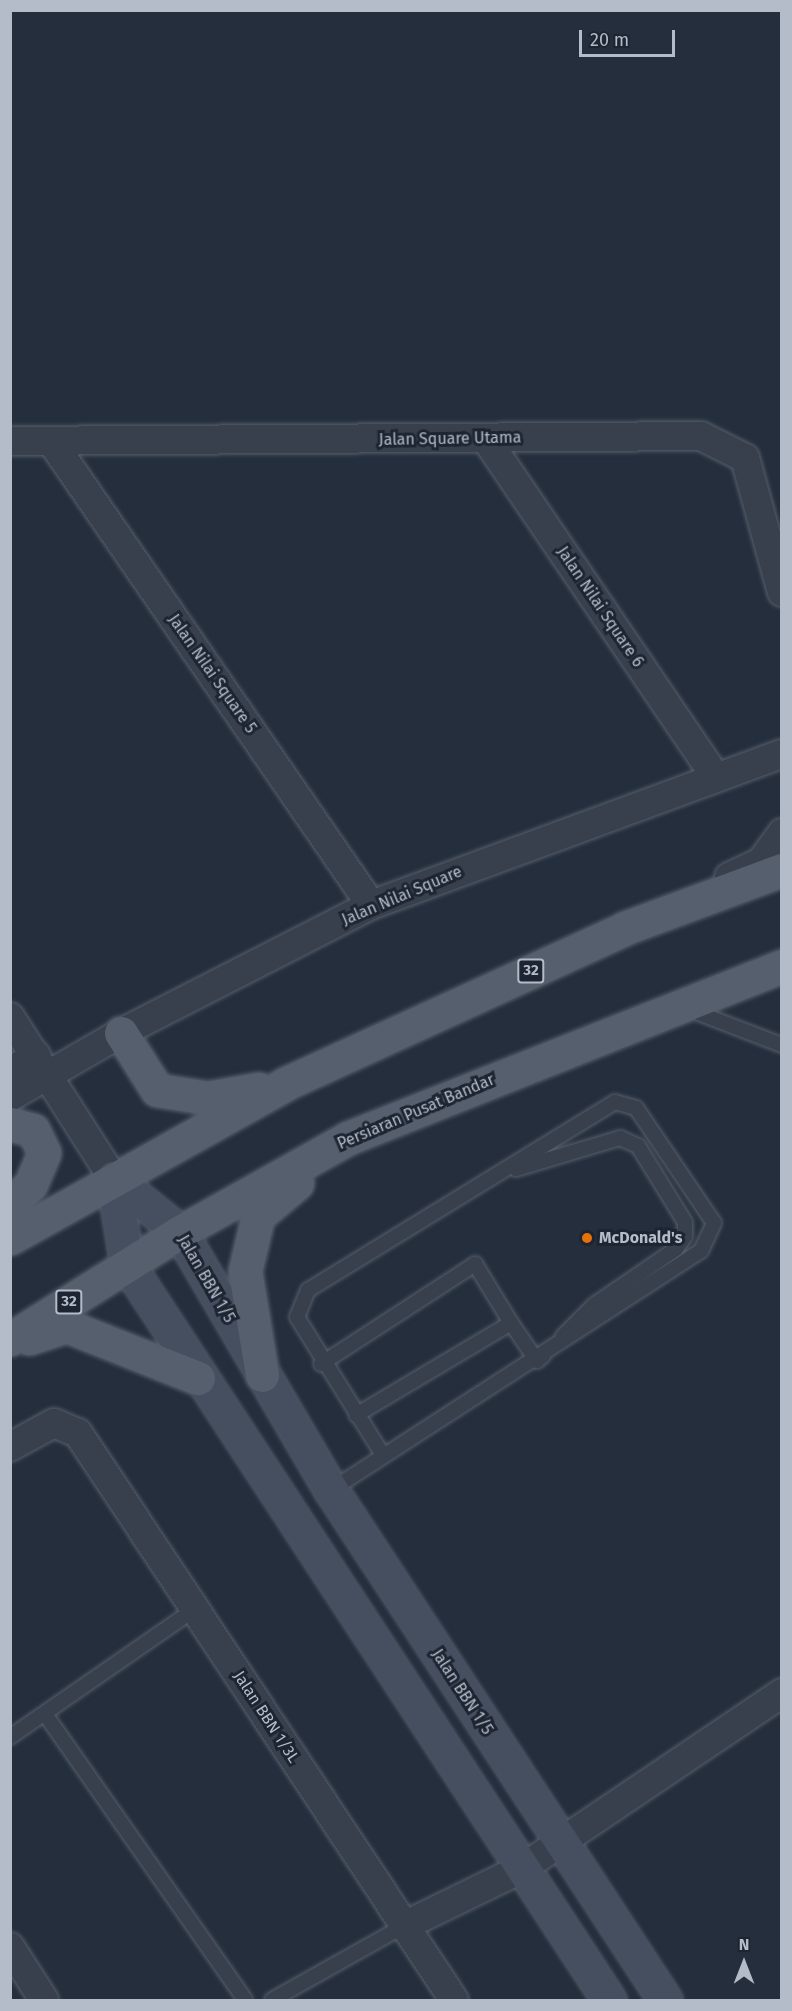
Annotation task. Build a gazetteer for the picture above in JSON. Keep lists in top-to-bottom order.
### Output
{
  "streets": {
    "main road": ["32", "Persiaran Pusat Bandar"],
    "street": [
      "Jalan Square Utama",
      "Jalan Nilai Square 6",
      "Jalan Nilai Square 5",
      "Jalan Nilai Square",
      "Jalan BBN 1/5",
      "Jalan BBN 1/3L"
    ]
  },
  "crossings": [
    ["Jalan Square Utama", "Jalan Nilai Square 6"],
    ["Jalan Square Utama", "Jalan Nilai Square 5"],
    ["Jalan Nilai Square 6", "Jalan Nilai Square"],
    ["Jalan Nilai Square 5", "Jalan Nilai Square"],
    ["32", "Jalan BBN 1/5"],
    ["Persiaran Pusat Bandar", "Jalan BBN 1/5"]
  ],
  "places": ["McDonald's"],
  "scale_bar": "20 m",
  "north": "top"
}
